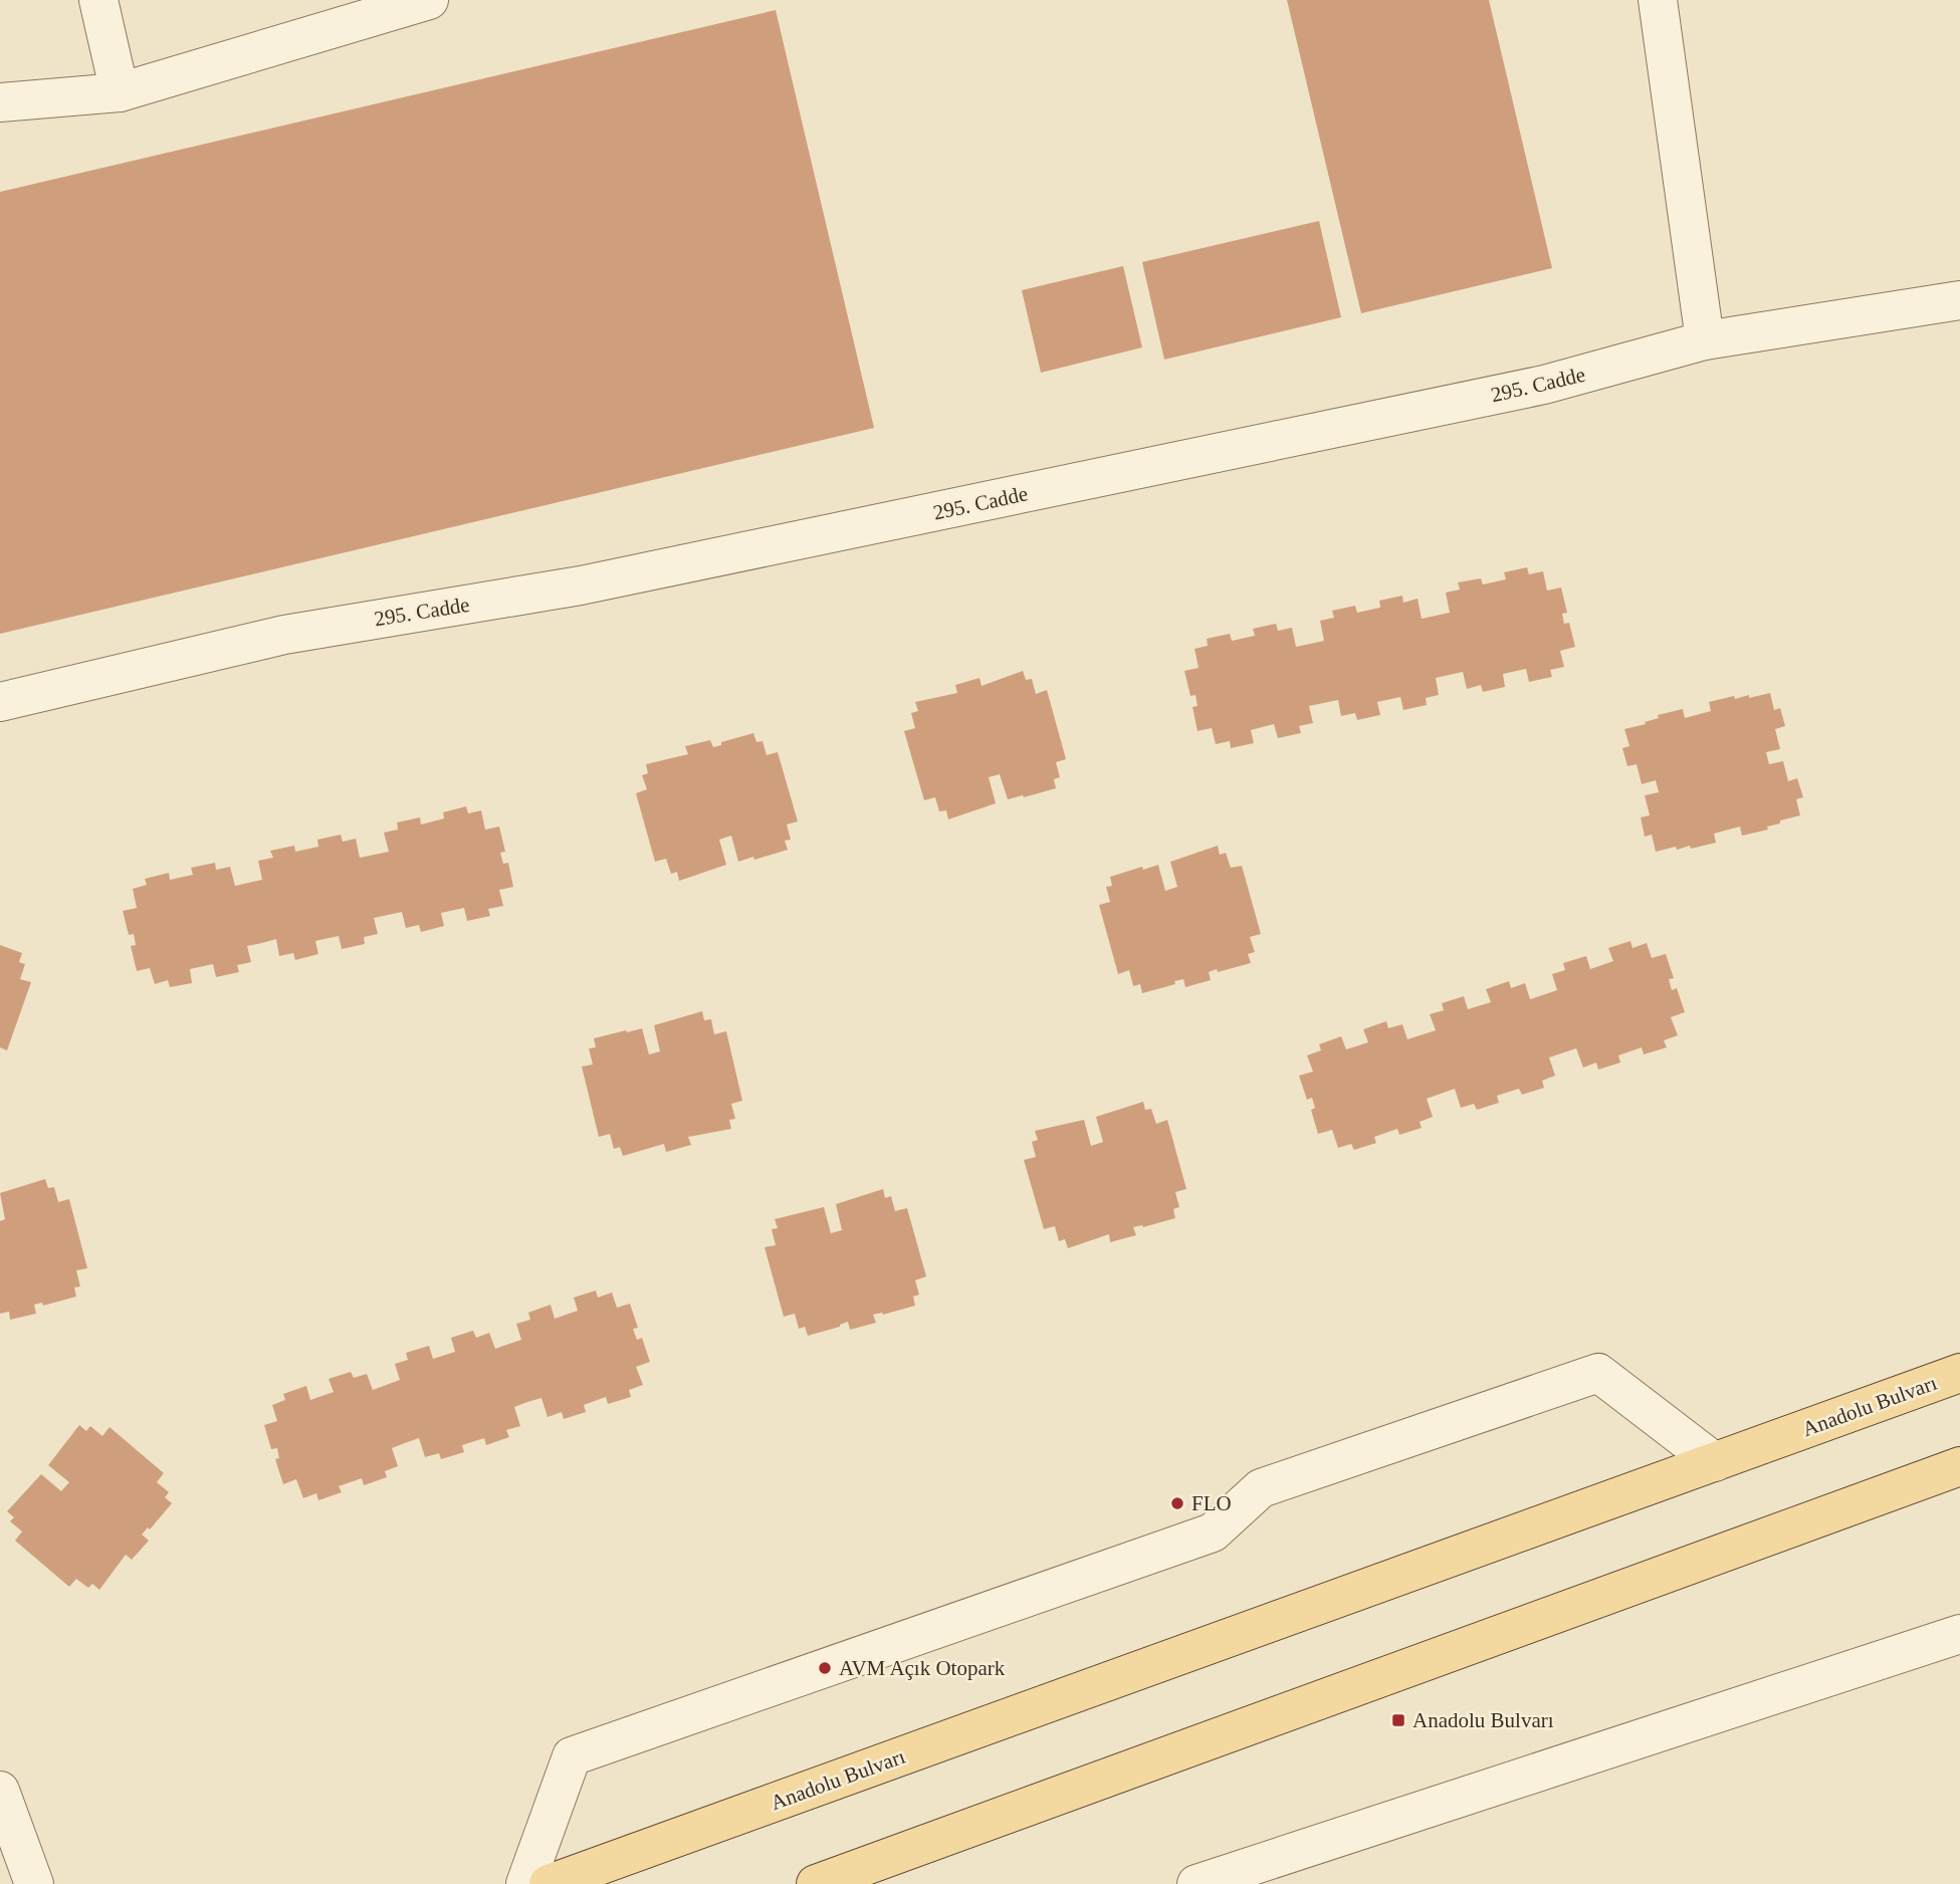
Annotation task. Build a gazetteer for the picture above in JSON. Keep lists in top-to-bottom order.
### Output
{
  "streets": {
    "main road": ["Anadolu Bulvarı"],
    "street": ["295. Cadde"]
  },
  "places": {
    "other": ["FLO", "AVM Açık Otopark"],
    "transit": ["Anadolu Bulvarı"]
  }
}
